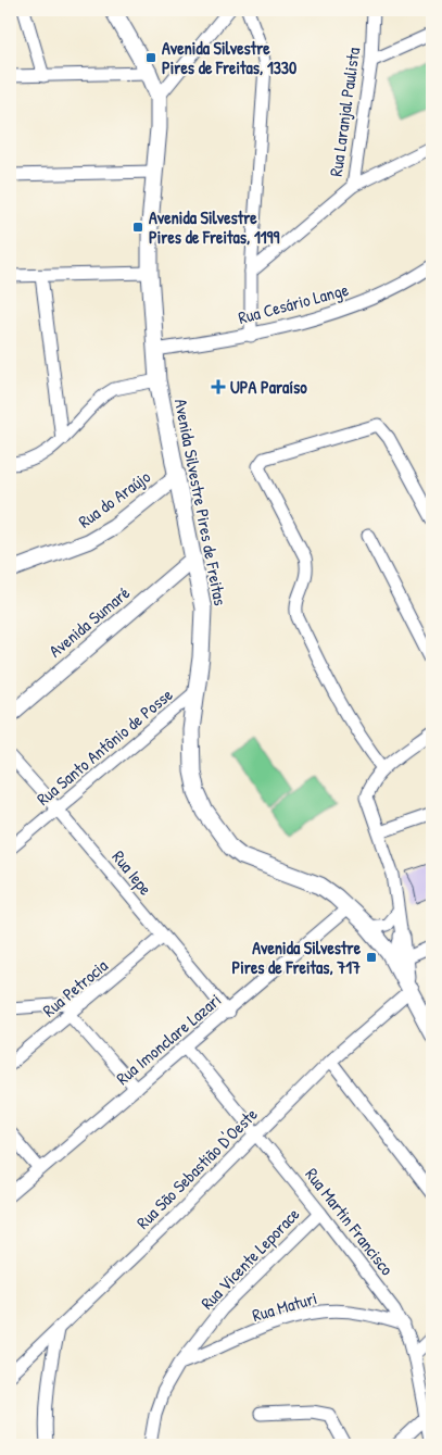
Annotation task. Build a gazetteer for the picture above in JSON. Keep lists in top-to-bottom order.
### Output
{
  "streets": {
    "main road": ["Avenida Silvestre Pires de Freitas"],
    "street": [
      "Rua Laranjal Paulista",
      "Rua Cesário Lange",
      "Rua do Araújo",
      "Avenida Sumaré",
      "Rua Santo Antônio de Posse",
      "Rua Iepe",
      "Rua Petrocia",
      "Rua Imonclare Lazari",
      "Rua São Sebastião D'Oeste",
      "Rua Martin Francisco",
      "Rua Vicente Leporace",
      "Rua Maturi"
    ]
  },
  "crossings": [
    ["Rua Cesário Lange", "Avenida Silvestre Pires de Freitas"],
    ["Rua do Araújo", "Avenida Silvestre Pires de Freitas"],
    ["Avenida Silvestre Pires de Freitas", "Avenida Sumaré"],
    ["Avenida Silvestre Pires de Freitas", "Rua Santo Antônio de Posse"],
    ["Avenida Silvestre Pires de Freitas", "Rua Imonclare Lazari"],
    ["Rua Santo Antônio de Posse", "Rua Iepe"],
    ["Rua Iepe", "Rua Petrocia"],
    ["Rua Iepe", "Rua Imonclare Lazari"],
    ["Rua Imonclare Lazari", "Rua Martin Francisco"],
    ["Rua São Sebastião D'Oeste", "Rua Martin Francisco"],
    ["Rua Martin Francisco", "Rua Vicente Leporace"],
    ["Rua Martin Francisco", "Rua Maturi"],
    ["Rua Vicente Leporace", "Rua Maturi"]
  ],
  "places": {
    "transit": ["Avenida Silvestre Pires de Freitas, 1330", "Avenida Silvestre Pires de Freitas, 1199", "Avenida Silvestre Pires de Freitas, 717"],
    "health": ["UPA Paraíso"]
  }
}
